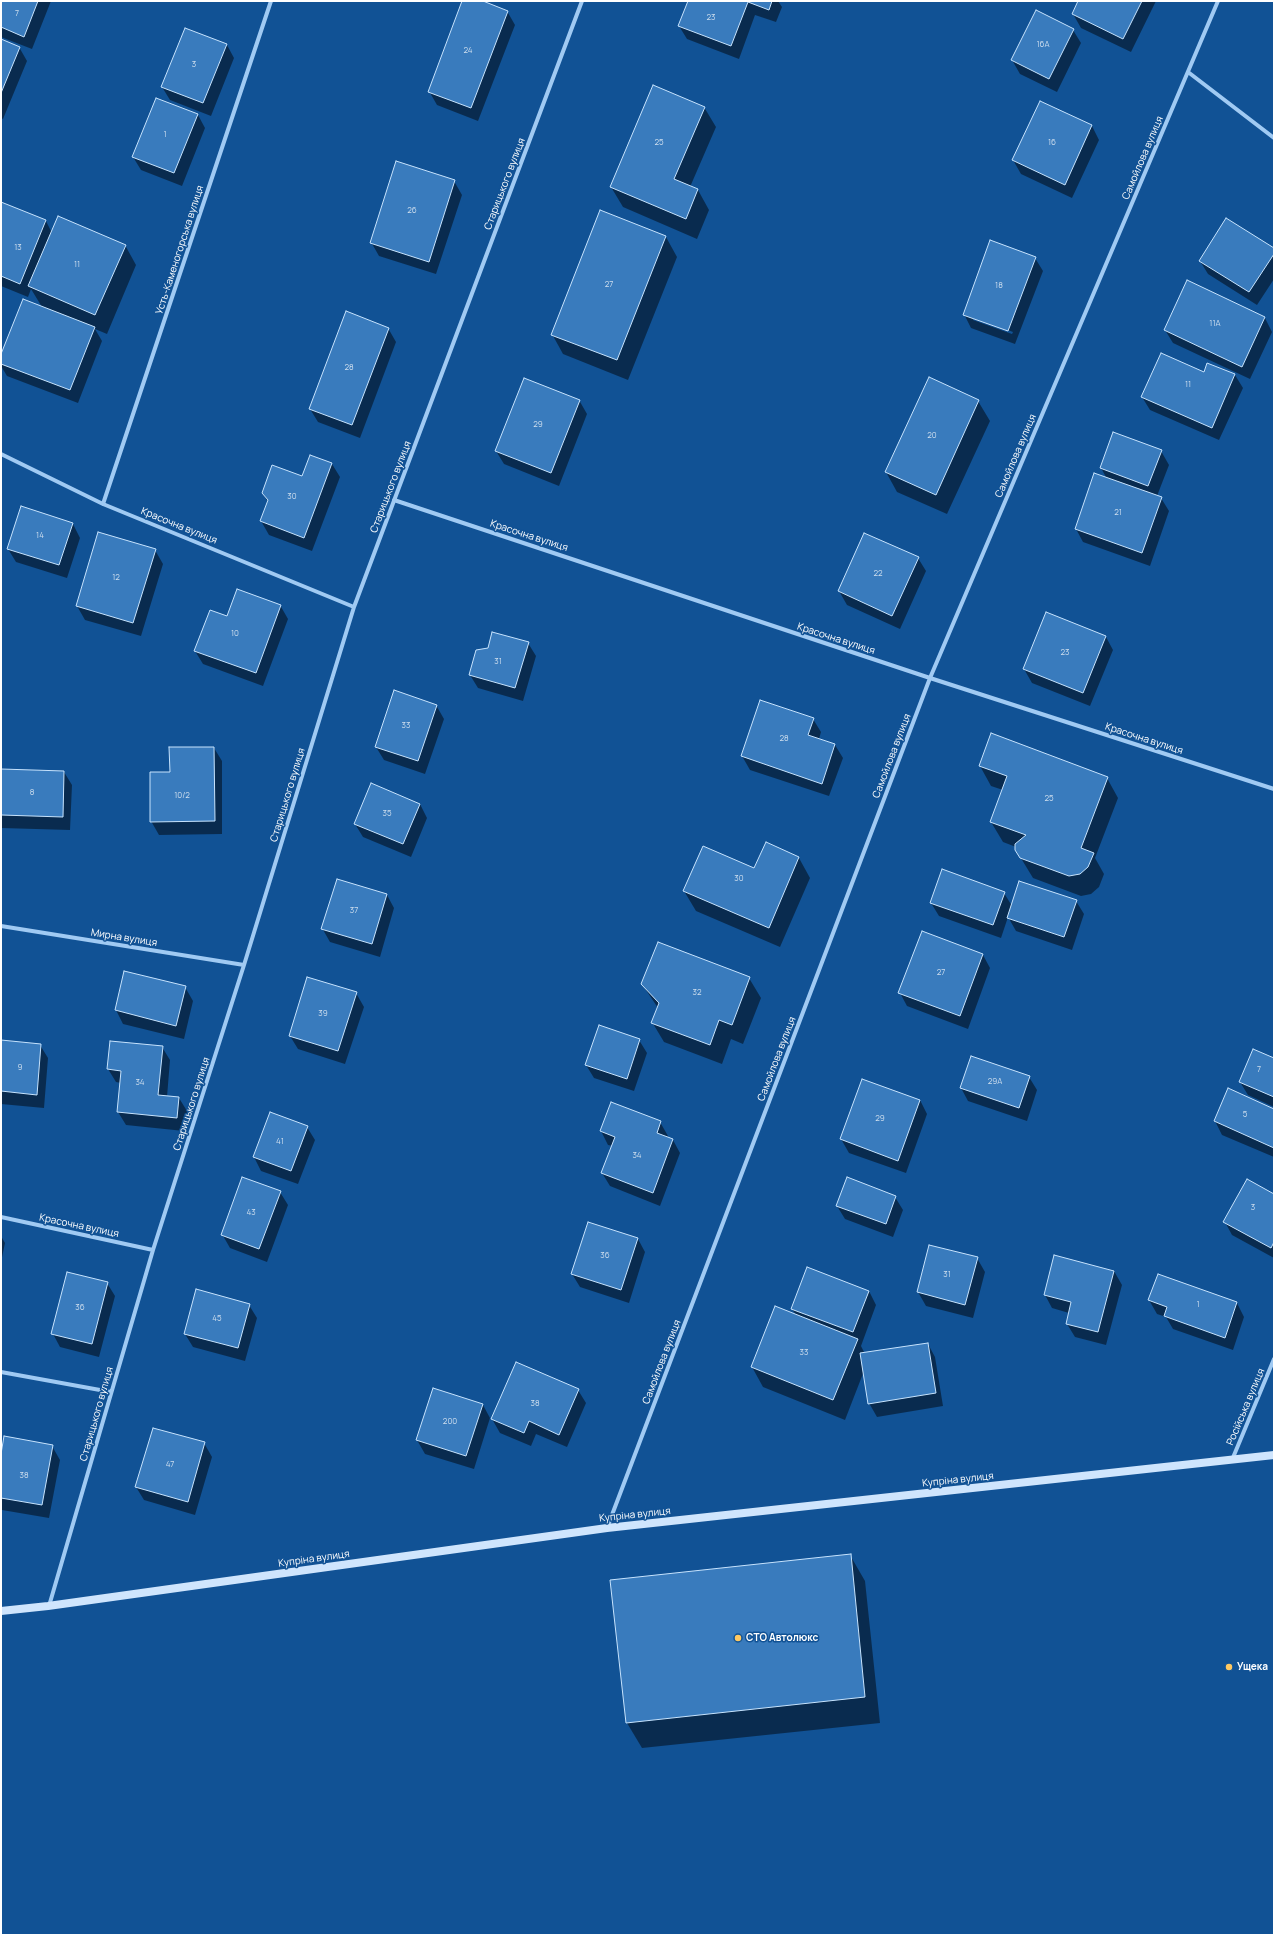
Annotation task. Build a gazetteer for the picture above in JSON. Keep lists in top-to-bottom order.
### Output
{
  "streets": {
    "main road": ["Купріна вулиця"],
    "street": [
      "Самойлова вулиця",
      "Старицького вулиця",
      "Усть-Каменогорська вулиця",
      "Красочна вулиця",
      "Мирна вулиця",
      "Російська вулиця"
    ]
  },
  "crossings": [
    ["Самойлова вулиця", "Красочна вулиця"],
    ["Самойлова вулиця", "Купріна вулиця"],
    ["Старицького вулиця", "Красочна вулиця"],
    ["Старицького вулиця", "Мирна вулиця"],
    ["Старицького вулиця", "Купріна вулиця"],
    ["Усть-Каменогорська вулиця", "Красочна вулиця"],
    ["Російська вулиця", "Купріна вулиця"]
  ],
  "places": ["СТО Автолюкс", "Ущека"],
  "house_numbers": [
    "7",
    "23",
    "16А",
    "24",
    "3",
    "1",
    "25",
    "16",
    "26",
    "13",
    "11",
    "27",
    "18",
    "11А",
    "28",
    "11",
    "29",
    "20",
    "30",
    "21",
    "14",
    "22",
    "12",
    "10",
    "23",
    "31",
    "33",
    "28",
    "8",
    "10/2",
    "25",
    "35",
    "30",
    "37",
    "27",
    "32",
    "39",
    "9",
    "7",
    "29А",
    "34",
    "5",
    "29",
    "41",
    "34",
    "3",
    "43",
    "36",
    "31",
    "1",
    "36",
    "45",
    "33",
    "38",
    "200",
    "47",
    "38"
  ]
}
